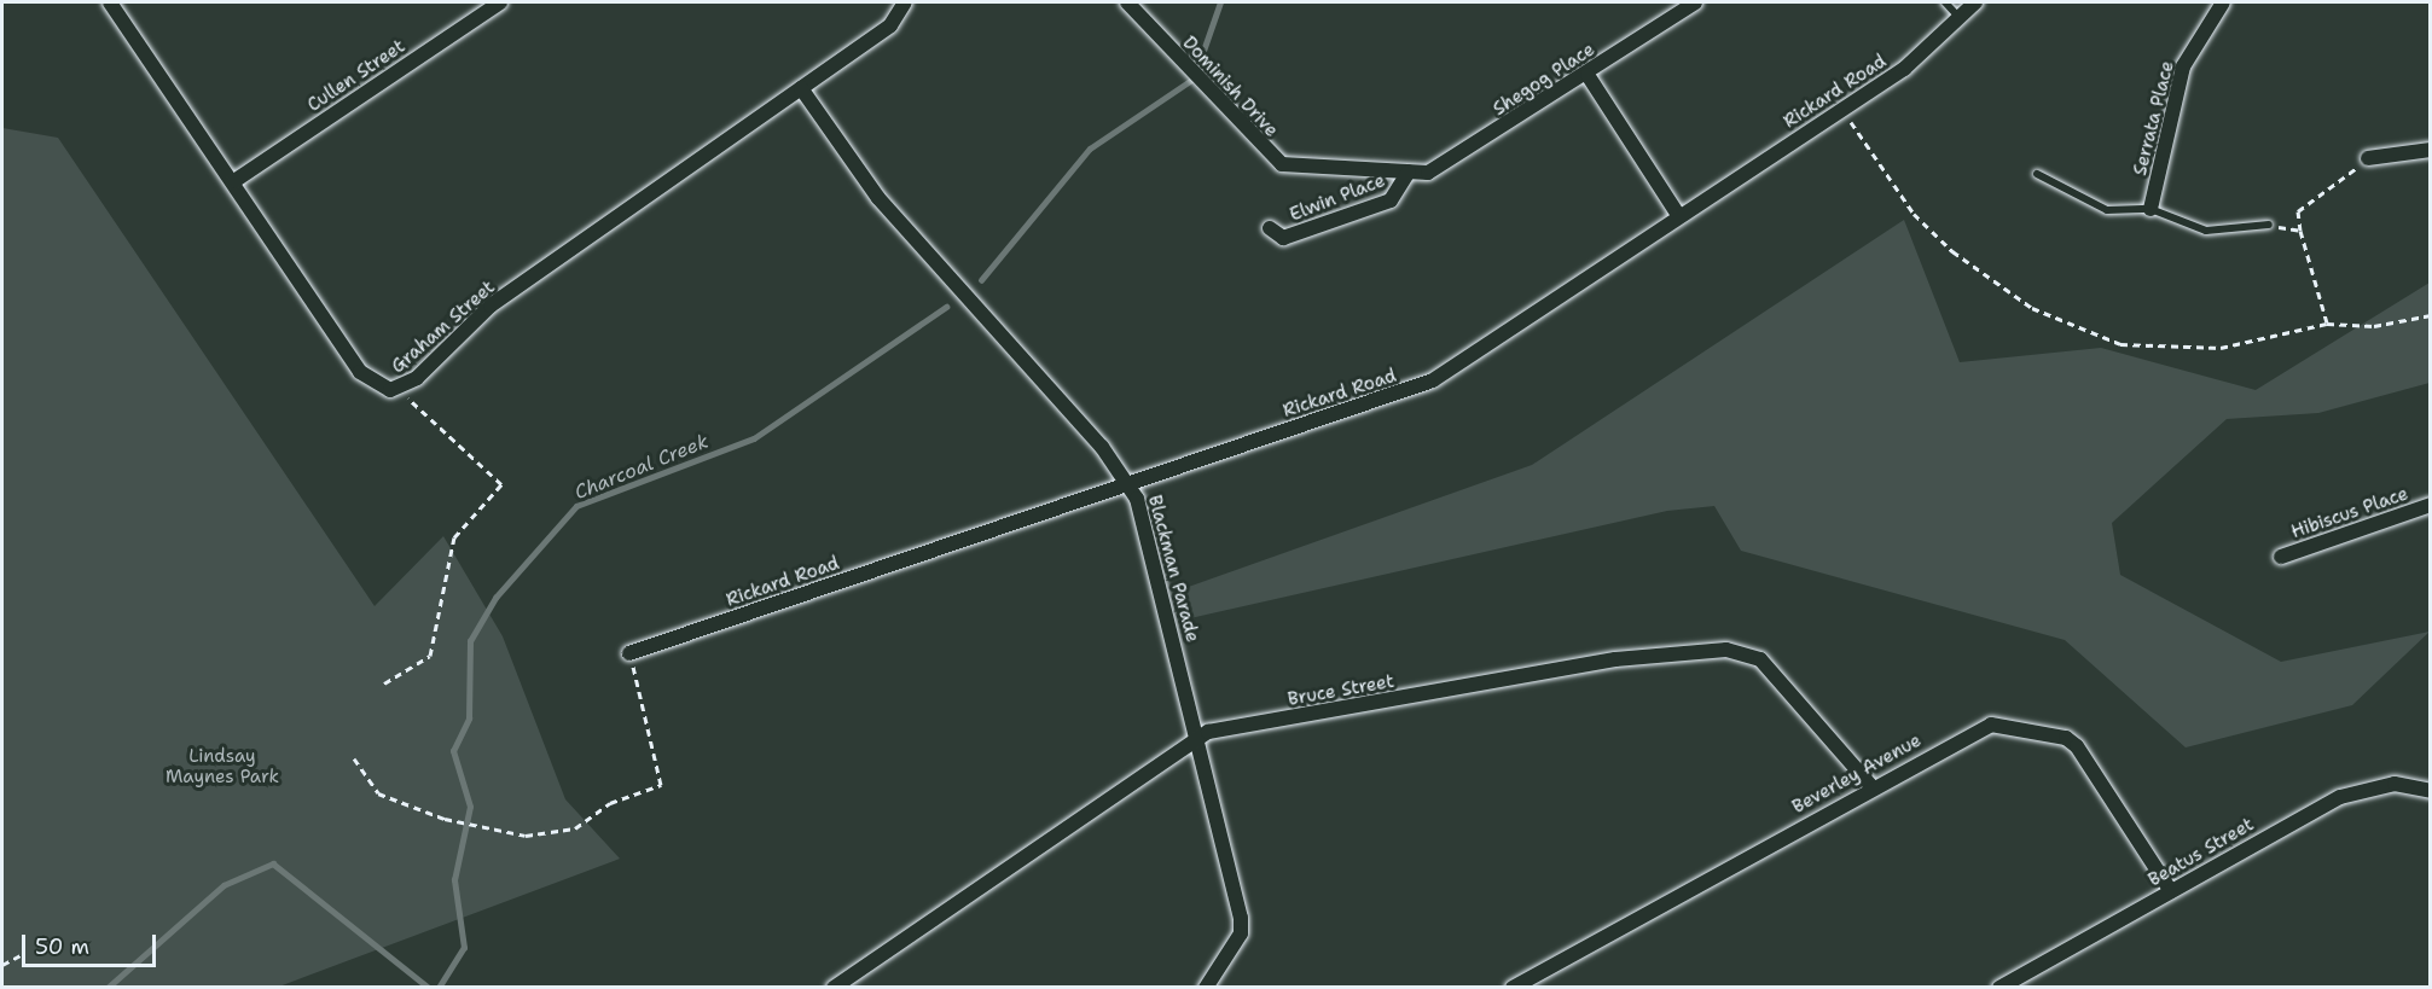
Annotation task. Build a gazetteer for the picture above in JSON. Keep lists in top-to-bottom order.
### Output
{
  "streets": {
    "street": [
      "Cullen Street",
      "Shegog Place",
      "Dominish Drive",
      "Rickard Road",
      "Serrata Place",
      "Elwin Place",
      "Graham Street",
      "Hibiscus Place",
      "Blackman Parade",
      "Bruce Street",
      "Beverley Avenue",
      "Beatus Street"
    ]
  },
  "crossings": [
    ["Cullen Street", "Graham Street"],
    ["Shegog Place", "Dominish Drive"],
    ["Shegog Place", "Elwin Place"],
    ["Dominish Drive", "Elwin Place"],
    ["Rickard Road", "Blackman Parade"],
    ["Graham Street", "Blackman Parade"],
    ["Blackman Parade", "Bruce Street"],
    ["Bruce Street", "Beverley Avenue"],
    ["Beverley Avenue", "Beatus Street"]
  ],
  "water": ["Charcoal Creek"],
  "parks": ["Lindsay Maynes Park"],
  "scale_bar": "50 m"
}
